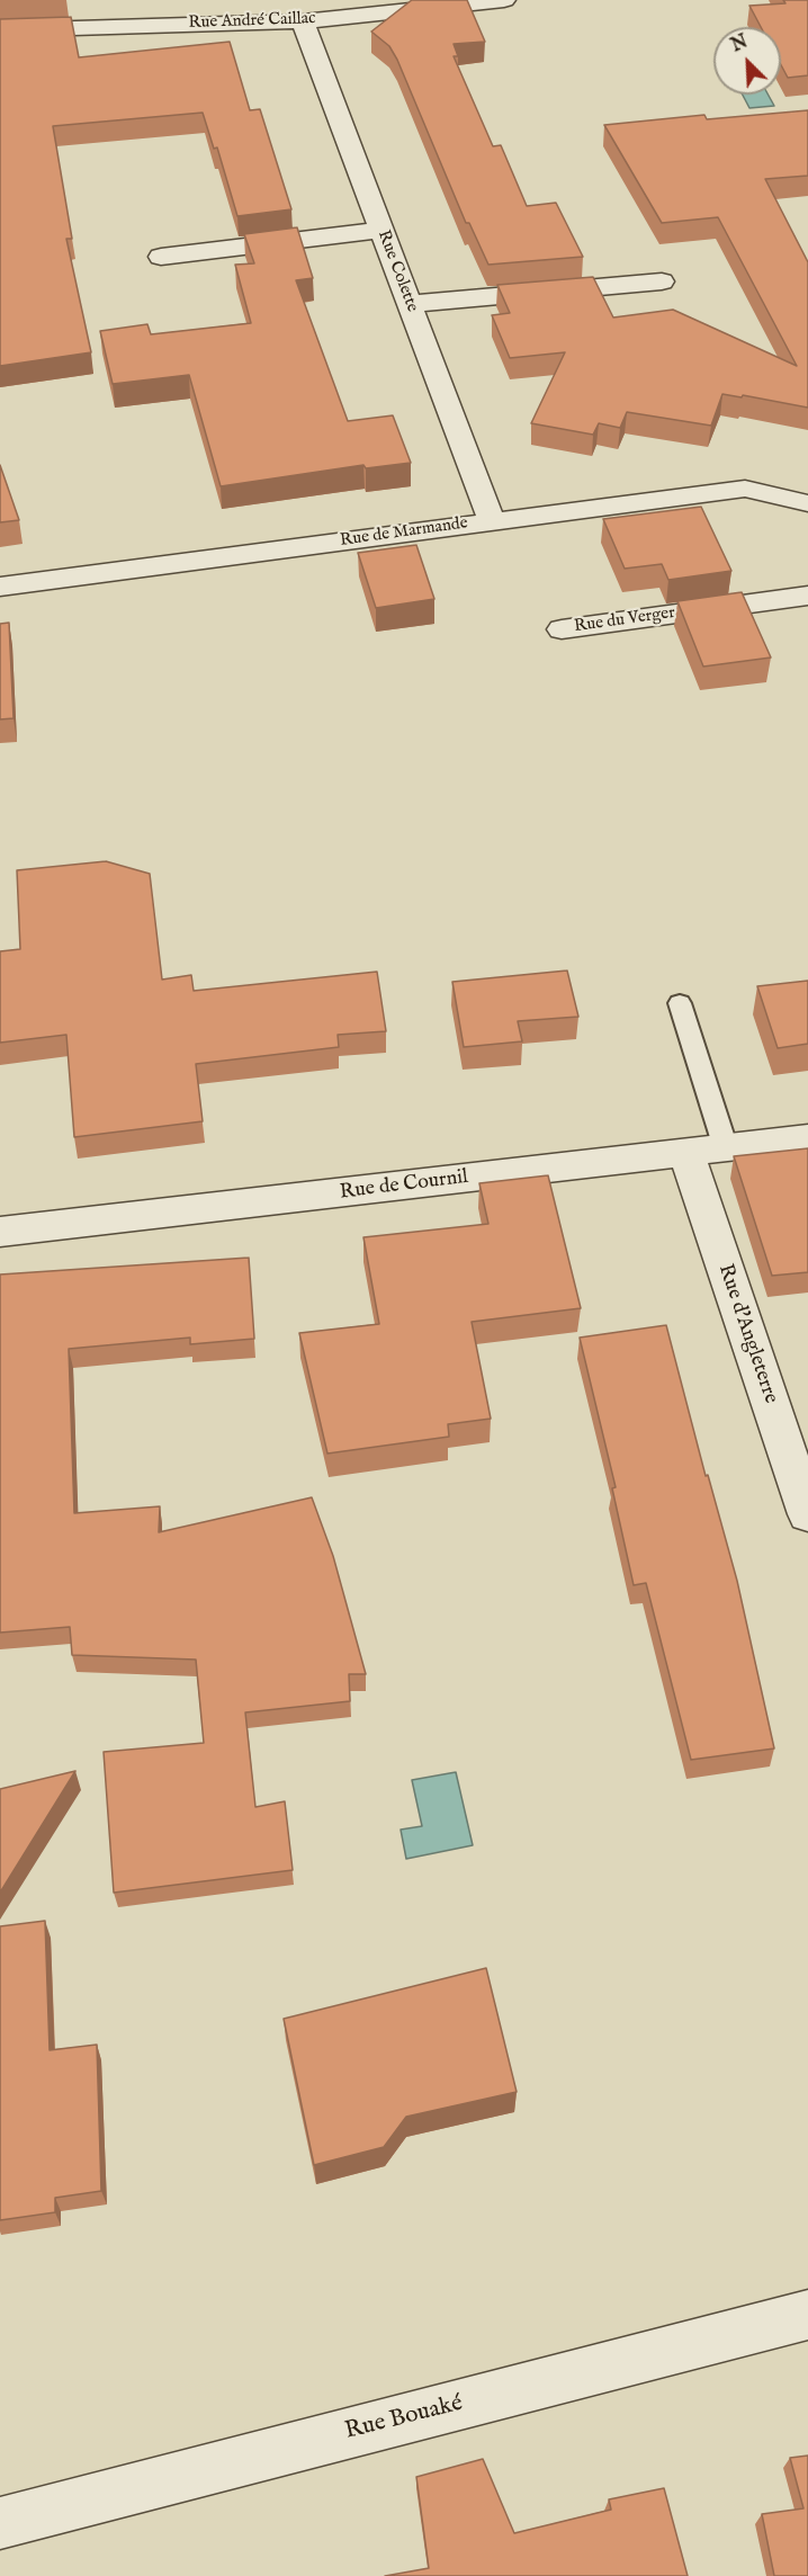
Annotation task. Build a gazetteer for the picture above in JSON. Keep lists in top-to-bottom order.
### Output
{
  "streets": {
    "street": [
      "Rue André Caillac",
      "Rue Colette",
      "Rue de Marmande",
      "Rue du Verger",
      "Rue de Cournil",
      "Rue d'Angleterre",
      "Rue Bouaké"
    ]
  },
  "crossings": [
    ["Rue André Caillac", "Rue Colette"],
    ["Rue Colette", "Rue de Marmande"],
    ["Rue de Cournil", "Rue d'Angleterre"]
  ],
  "north": "top left"
}
